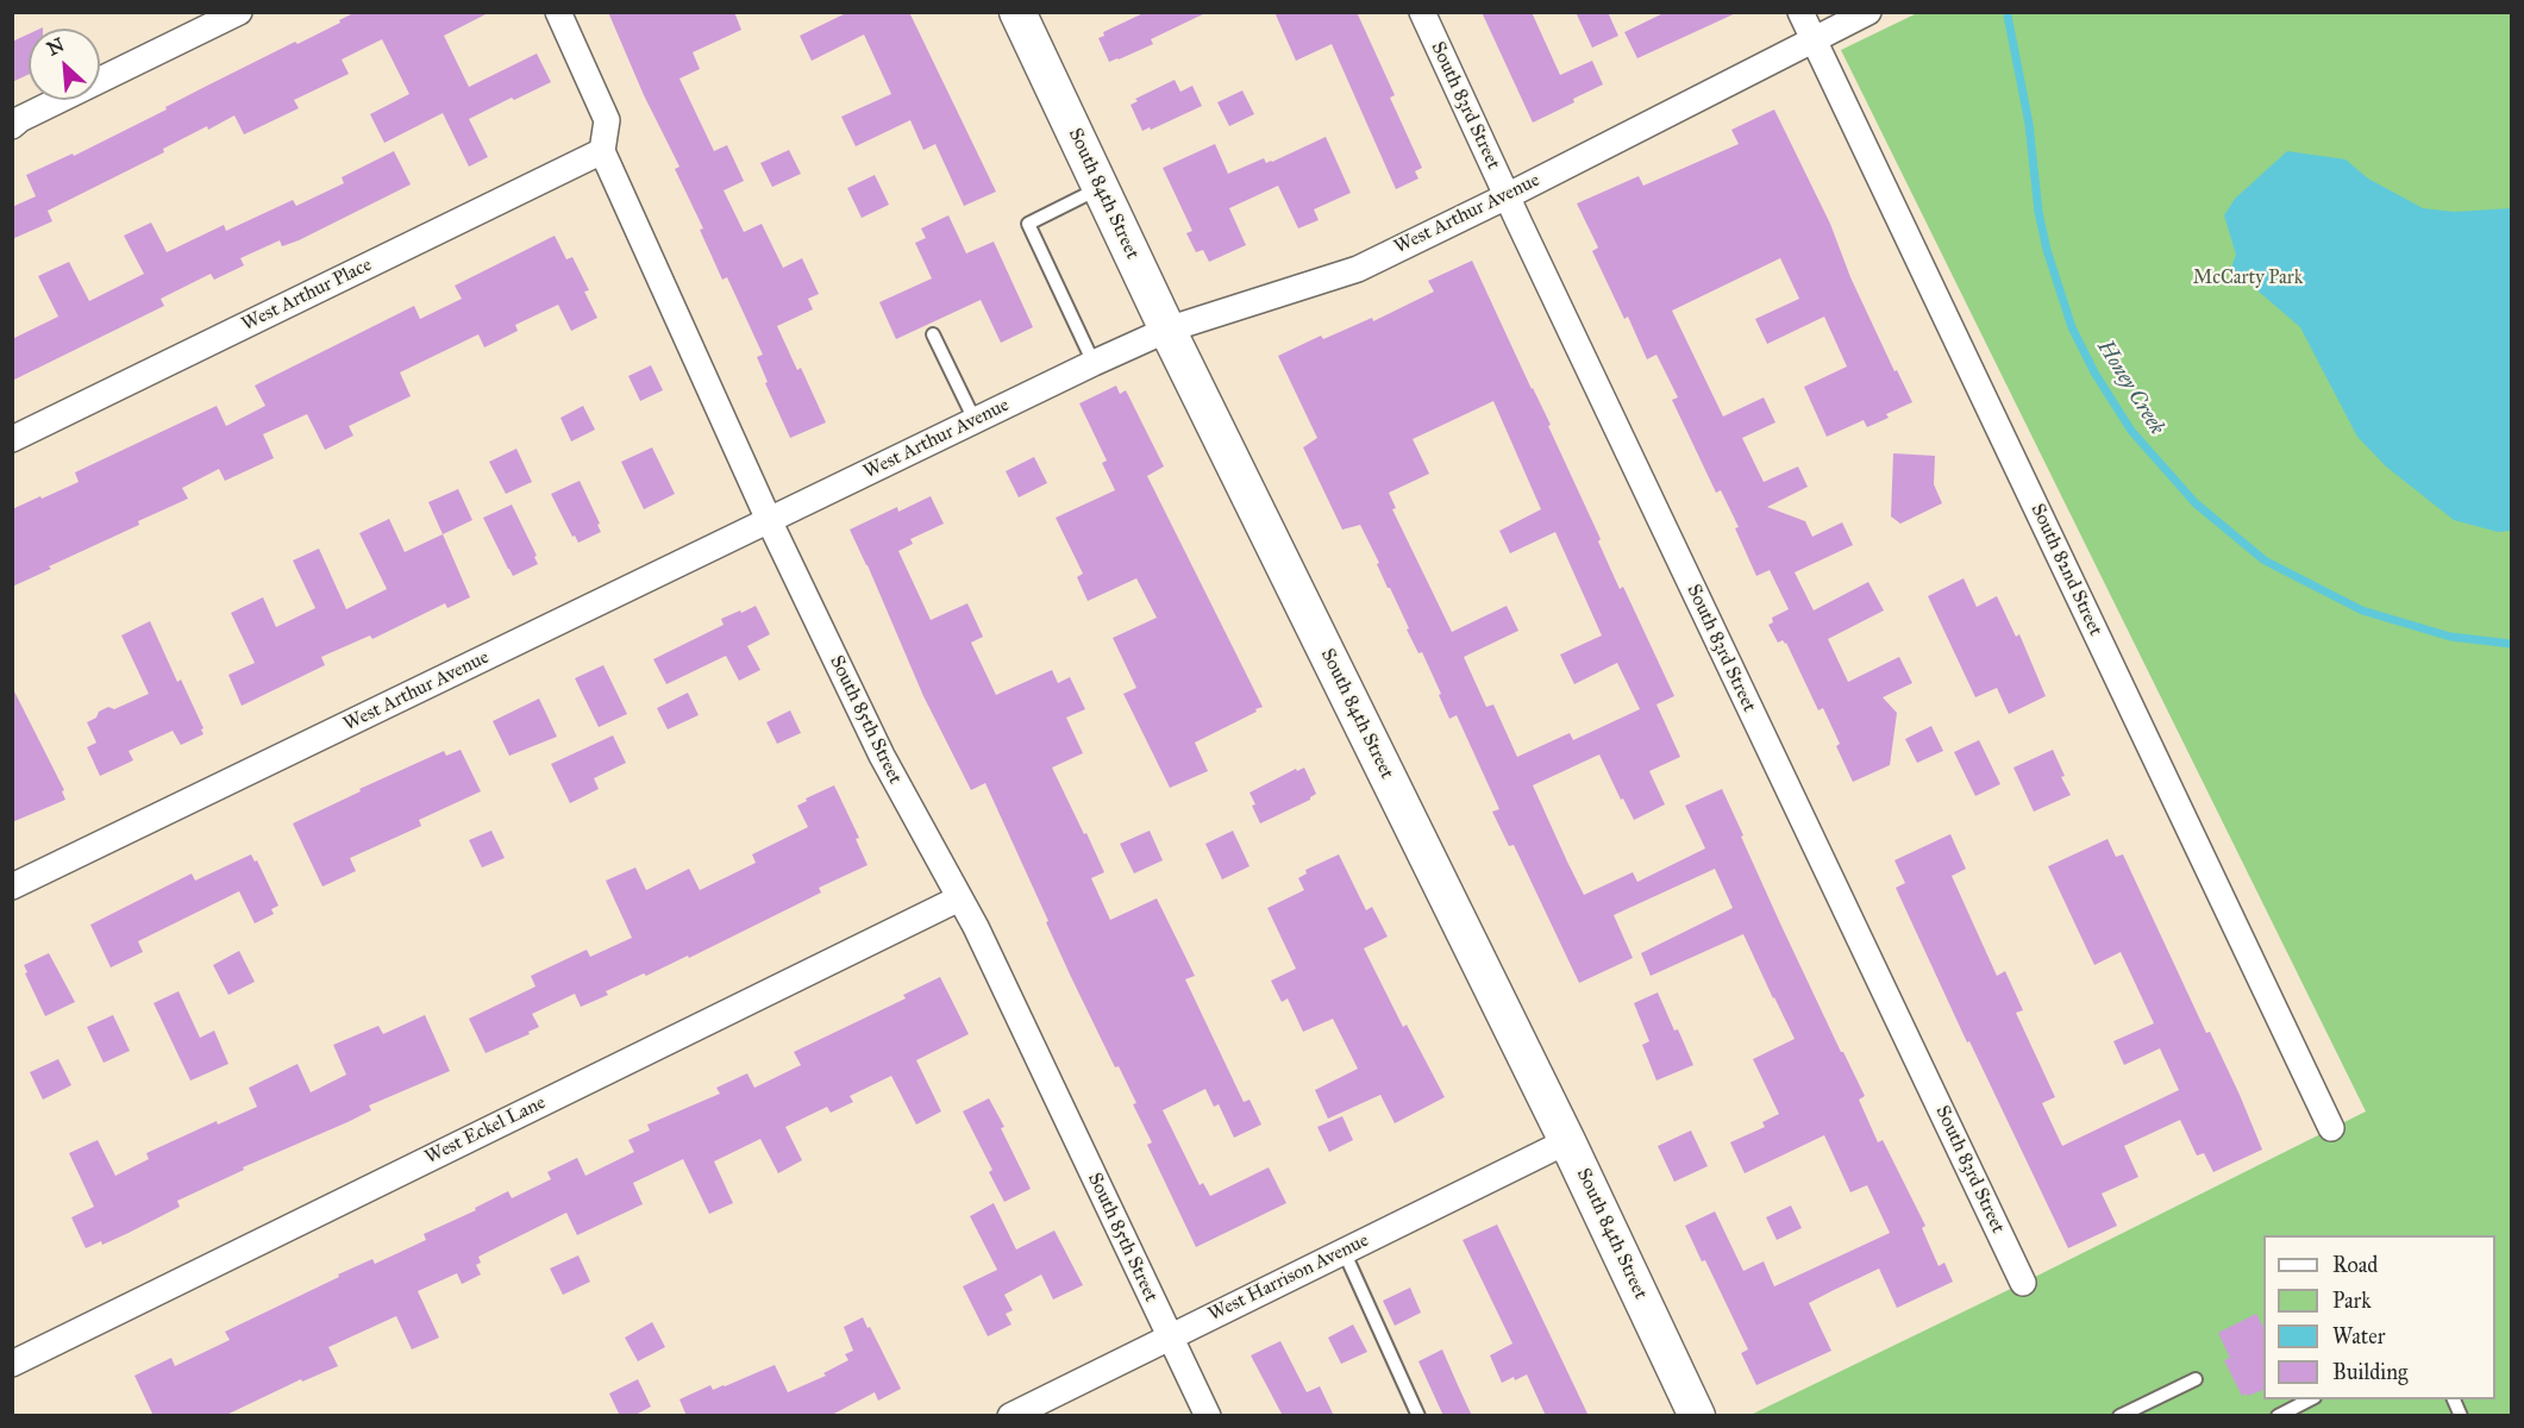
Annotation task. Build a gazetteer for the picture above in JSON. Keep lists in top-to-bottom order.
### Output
{
  "streets": {
    "street": [
      "South 83rd Street",
      "South 84th Street",
      "West Arthur Avenue",
      "West Arthur Place",
      "South 82nd Street",
      "South 85th Street",
      "West Eckel Lane",
      "West Harrison Avenue"
    ]
  },
  "crossings": [
    ["South 83rd Street", "West Arthur Avenue"],
    ["South 84th Street", "West Arthur Avenue"],
    ["South 84th Street", "West Harrison Avenue"],
    ["West Arthur Avenue", "South 82nd Street"],
    ["West Arthur Avenue", "South 85th Street"],
    ["West Arthur Place", "South 85th Street"],
    ["South 85th Street", "West Eckel Lane"],
    ["South 85th Street", "West Harrison Avenue"]
  ],
  "water": ["Honey Creek"],
  "parks": ["McCarty Park"],
  "legend": [
    "Road",
    "Park",
    "Water",
    "Building"
  ],
  "north": "top left"
}
